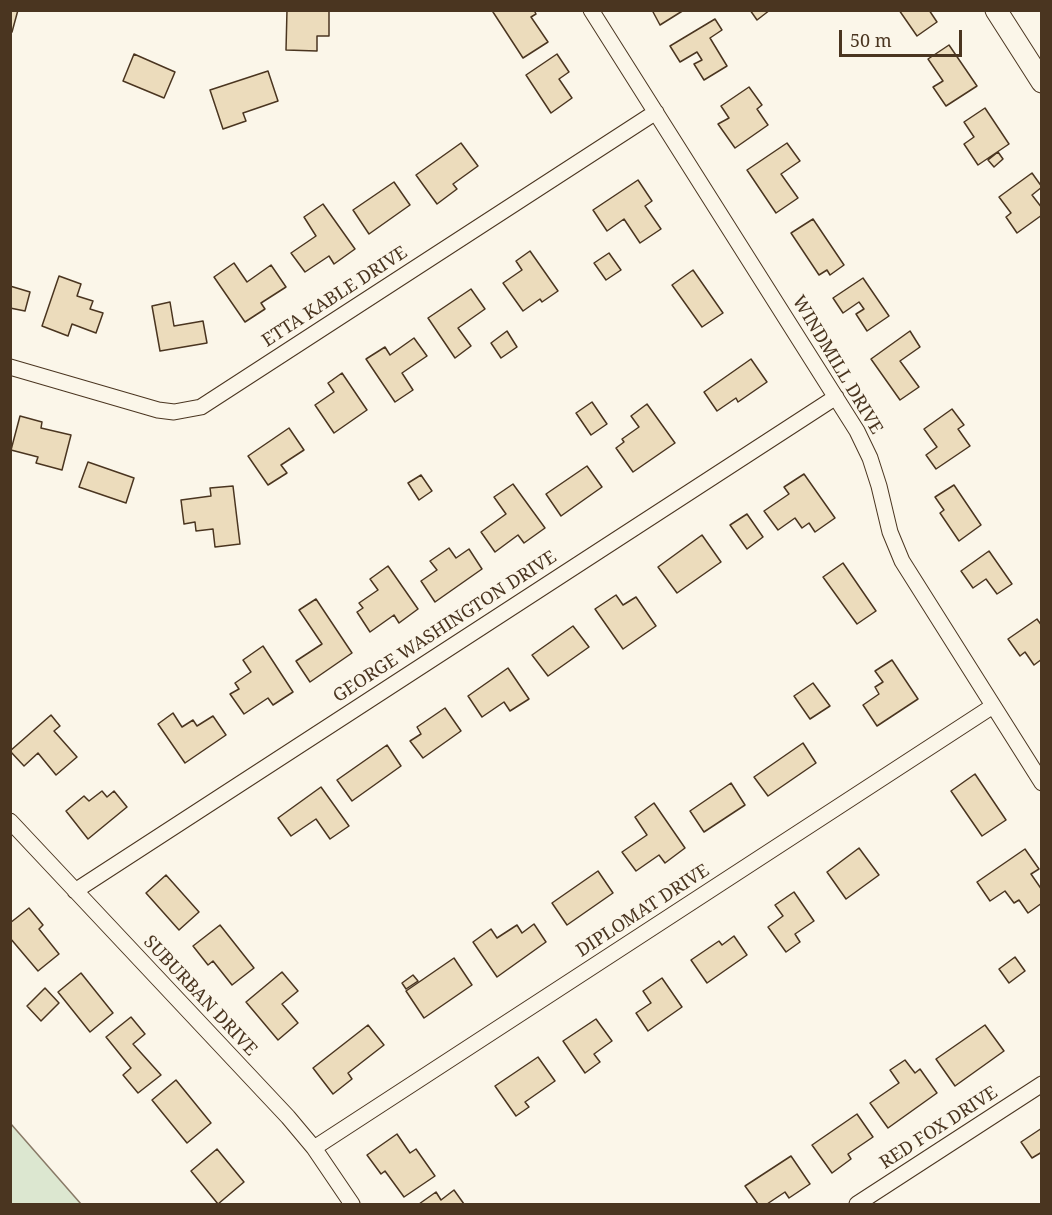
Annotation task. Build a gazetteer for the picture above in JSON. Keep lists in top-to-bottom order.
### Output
{
  "streets": {
    "street": [
      "ETTA KABLE DRIVE",
      "WINDMILL DRIVE",
      "GEORGE WASHINGTON DRIVE",
      "DIPLOMAT DRIVE",
      "SUBURBAN DRIVE",
      "RED FOX DRIVE"
    ]
  },
  "crossings": [
    ["ETTA KABLE DRIVE", "WINDMILL DRIVE"],
    ["WINDMILL DRIVE", "GEORGE WASHINGTON DRIVE"],
    ["WINDMILL DRIVE", "DIPLOMAT DRIVE"],
    ["GEORGE WASHINGTON DRIVE", "SUBURBAN DRIVE"],
    ["DIPLOMAT DRIVE", "SUBURBAN DRIVE"]
  ],
  "scale_bar": "50 m"
}
